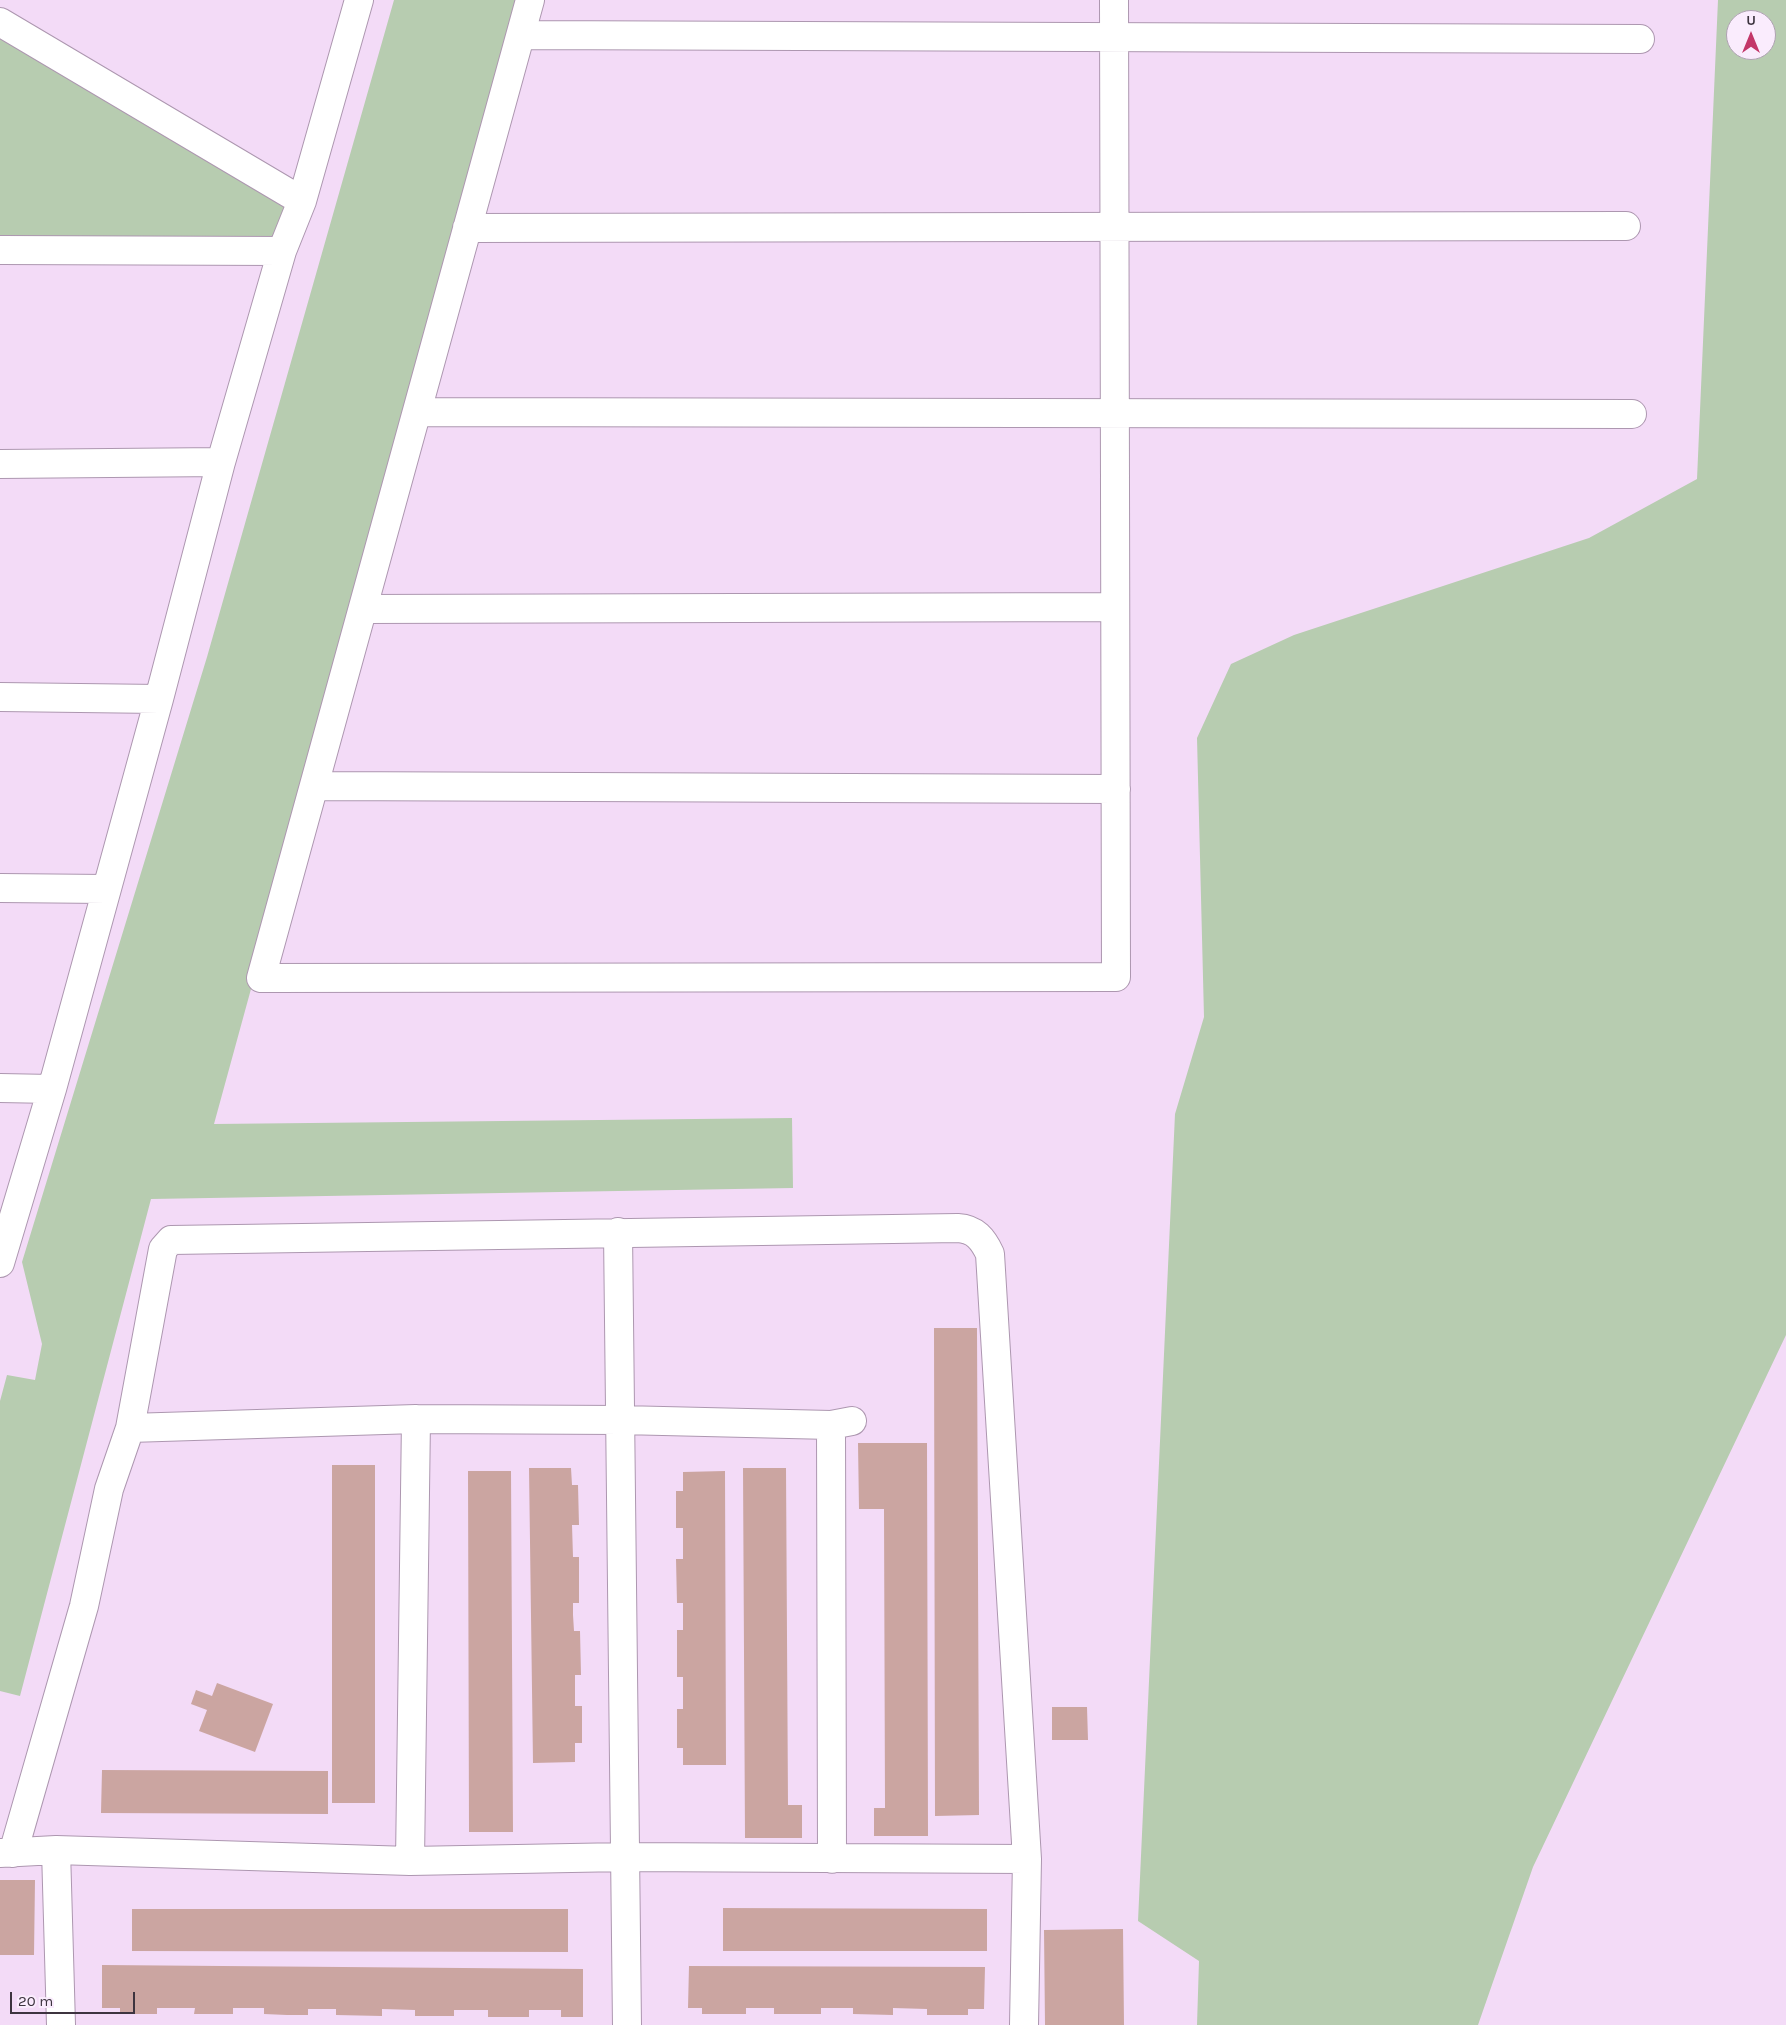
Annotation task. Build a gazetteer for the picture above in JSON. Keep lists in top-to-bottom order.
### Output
{
  "scale_bar": "20 m",
  "north": "top"
}
